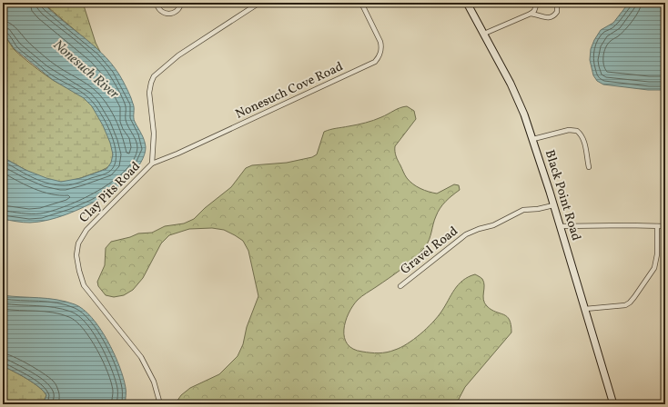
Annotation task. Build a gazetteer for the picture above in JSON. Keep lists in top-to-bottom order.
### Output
{
  "streets": {
    "main road": ["Black Point Road"],
    "street": ["Nonesuch Cove Road", "Clay Pits Road", "Gravel Road"]
  },
  "crossings": [
    ["Nonesuch Cove Road", "Clay Pits Road"],
    ["Black Point Road", "Gravel Road"]
  ],
  "water": ["Nonesuch River"]
}
